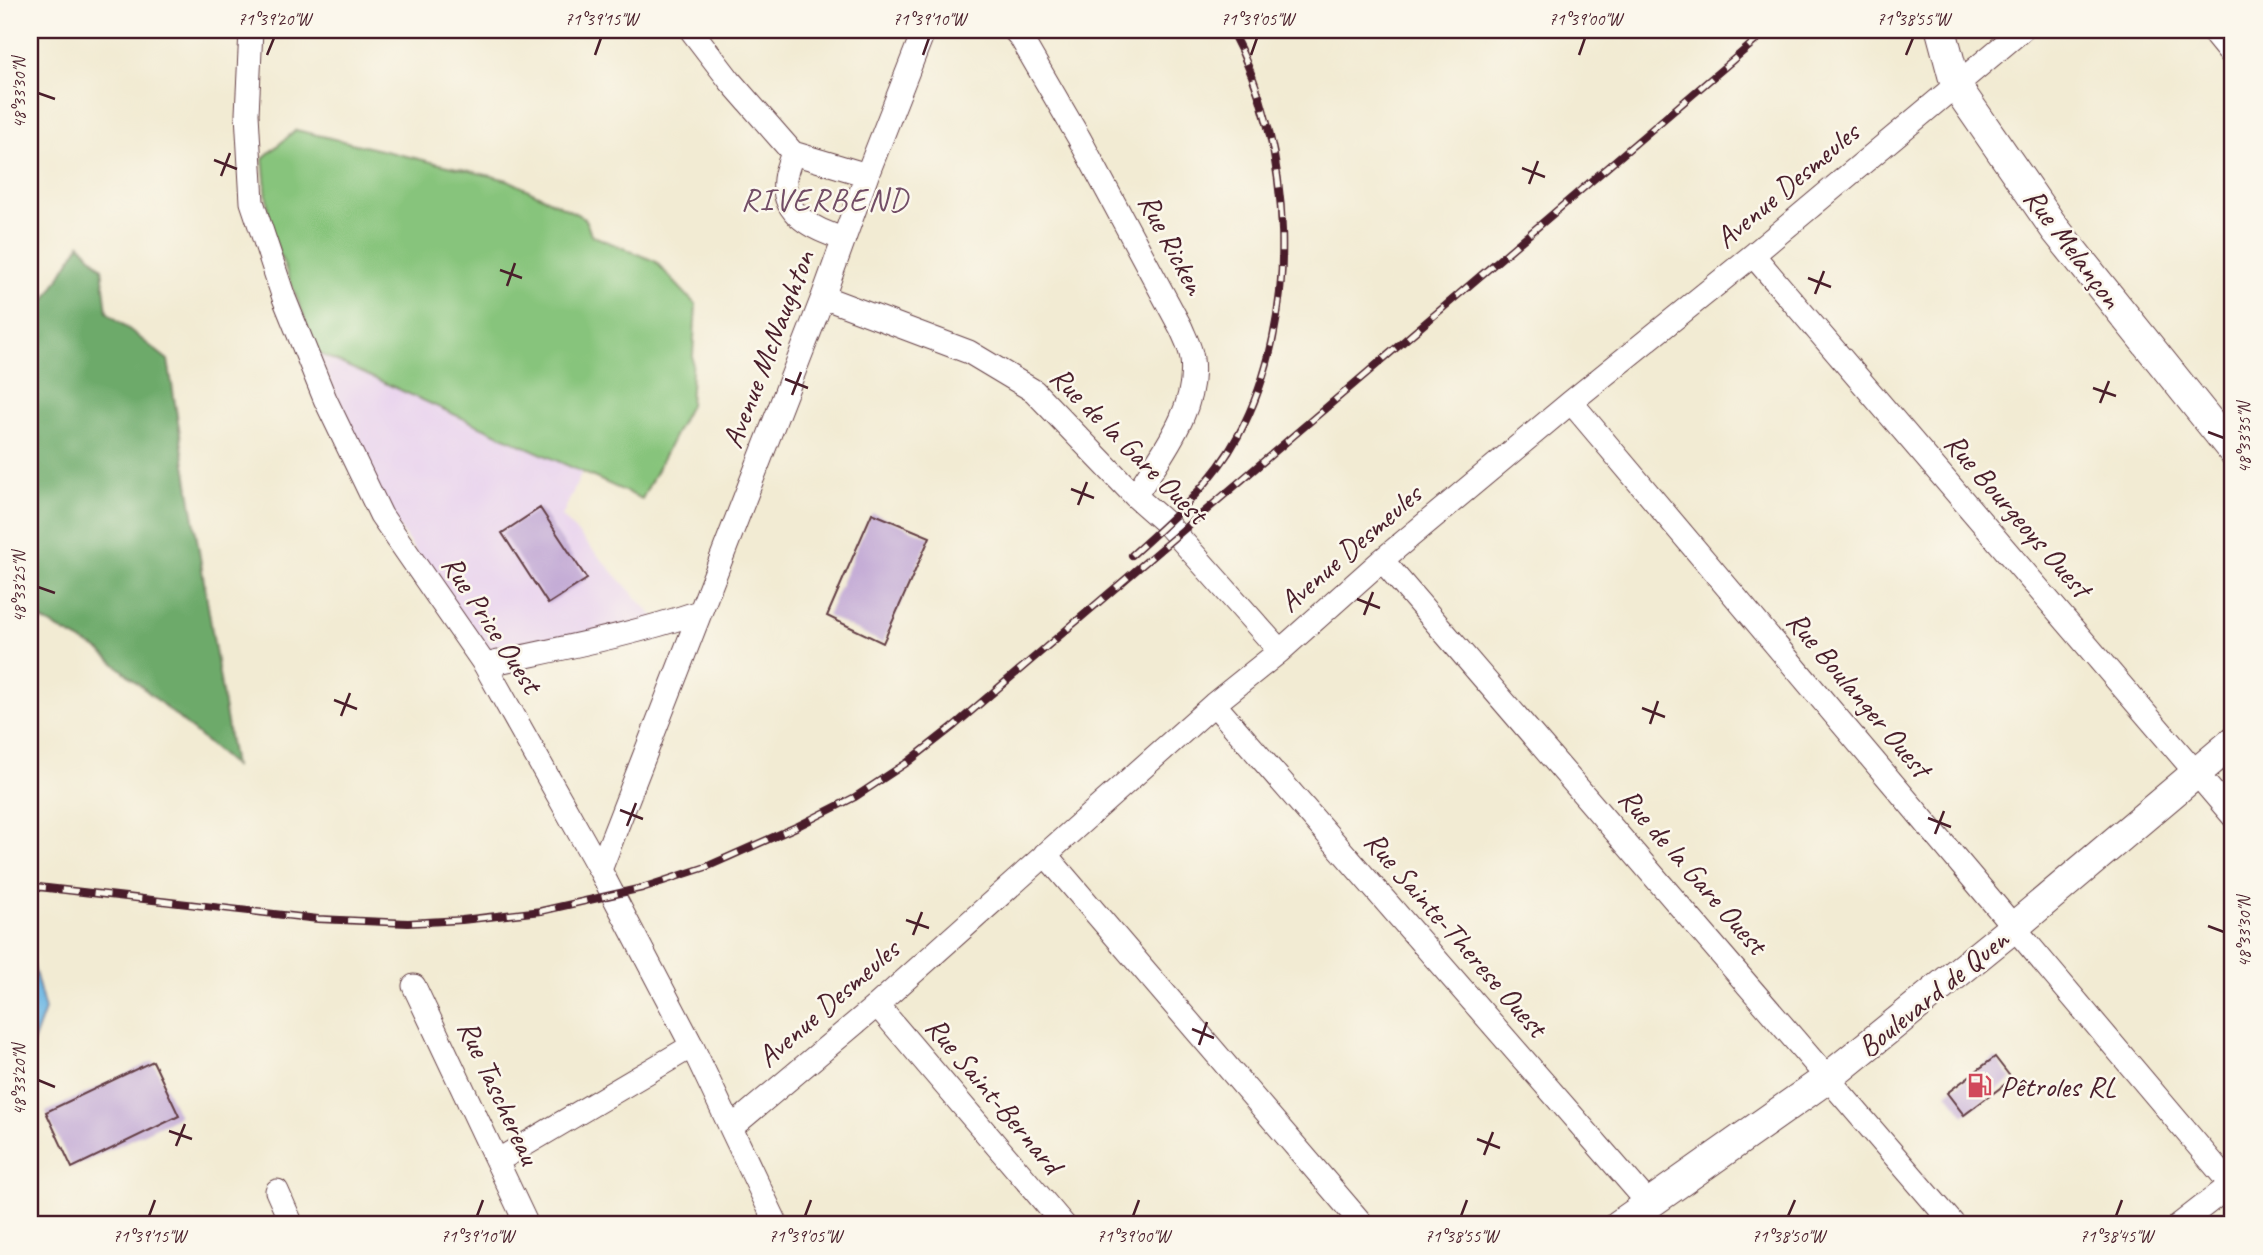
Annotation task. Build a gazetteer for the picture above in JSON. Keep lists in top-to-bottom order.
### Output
{
  "streets": {
    "street": [
      "Avenue Desmeules",
      "Rue Ricken",
      "Rue Melançon",
      "Avenue McNaughton",
      "Rue de la Gare Ouest",
      "Rue Bourgeoys Ouest",
      "Rue Price Ouest",
      "Rue Boulanger Ouest",
      "Rue Sainte-Therese Ouest",
      "Boulevard de Quen",
      "Rue Taschereau",
      "Rue Saint-Bernard"
    ]
  },
  "crossings": [
    ["Avenue Desmeules", "Rue Melançon"],
    ["Avenue Desmeules", "Rue de la Gare Ouest"],
    ["Avenue Desmeules", "Rue Bourgeoys Ouest"],
    ["Avenue Desmeules", "Rue Price Ouest"],
    ["Avenue Desmeules", "Rue Boulanger Ouest"],
    ["Avenue Desmeules", "Rue Sainte-Therese Ouest"],
    ["Avenue Desmeules", "Rue Saint-Bernard"],
    ["Rue Ricken", "Rue de la Gare Ouest"],
    ["Avenue McNaughton", "Rue de la Gare Ouest"],
    ["Avenue McNaughton", "Rue Price Ouest"],
    ["Rue de la Gare Ouest", "Boulevard de Quen"],
    ["Rue Bourgeoys Ouest", "Boulevard de Quen"],
    ["Rue Boulanger Ouest", "Boulevard de Quen"],
    ["Rue Sainte-Therese Ouest", "Boulevard de Quen"]
  ],
  "districts": ["RIVERBEND"],
  "places": {
    "fuel station": ["Pêtroles RL"]
  },
  "coordinates": [
    "71°39'20\"W",
    "71°39'15\"W",
    "71°39'10\"W",
    "71°39'05\"W",
    "71°39'00\"W",
    "71°38'55\"W",
    "48°33'30\"N",
    "48°33'35\"N",
    "48°33'25\"N",
    "48°33'20\"N",
    "71°38'50\"W",
    "71°38'45\"W"
  ]
}
